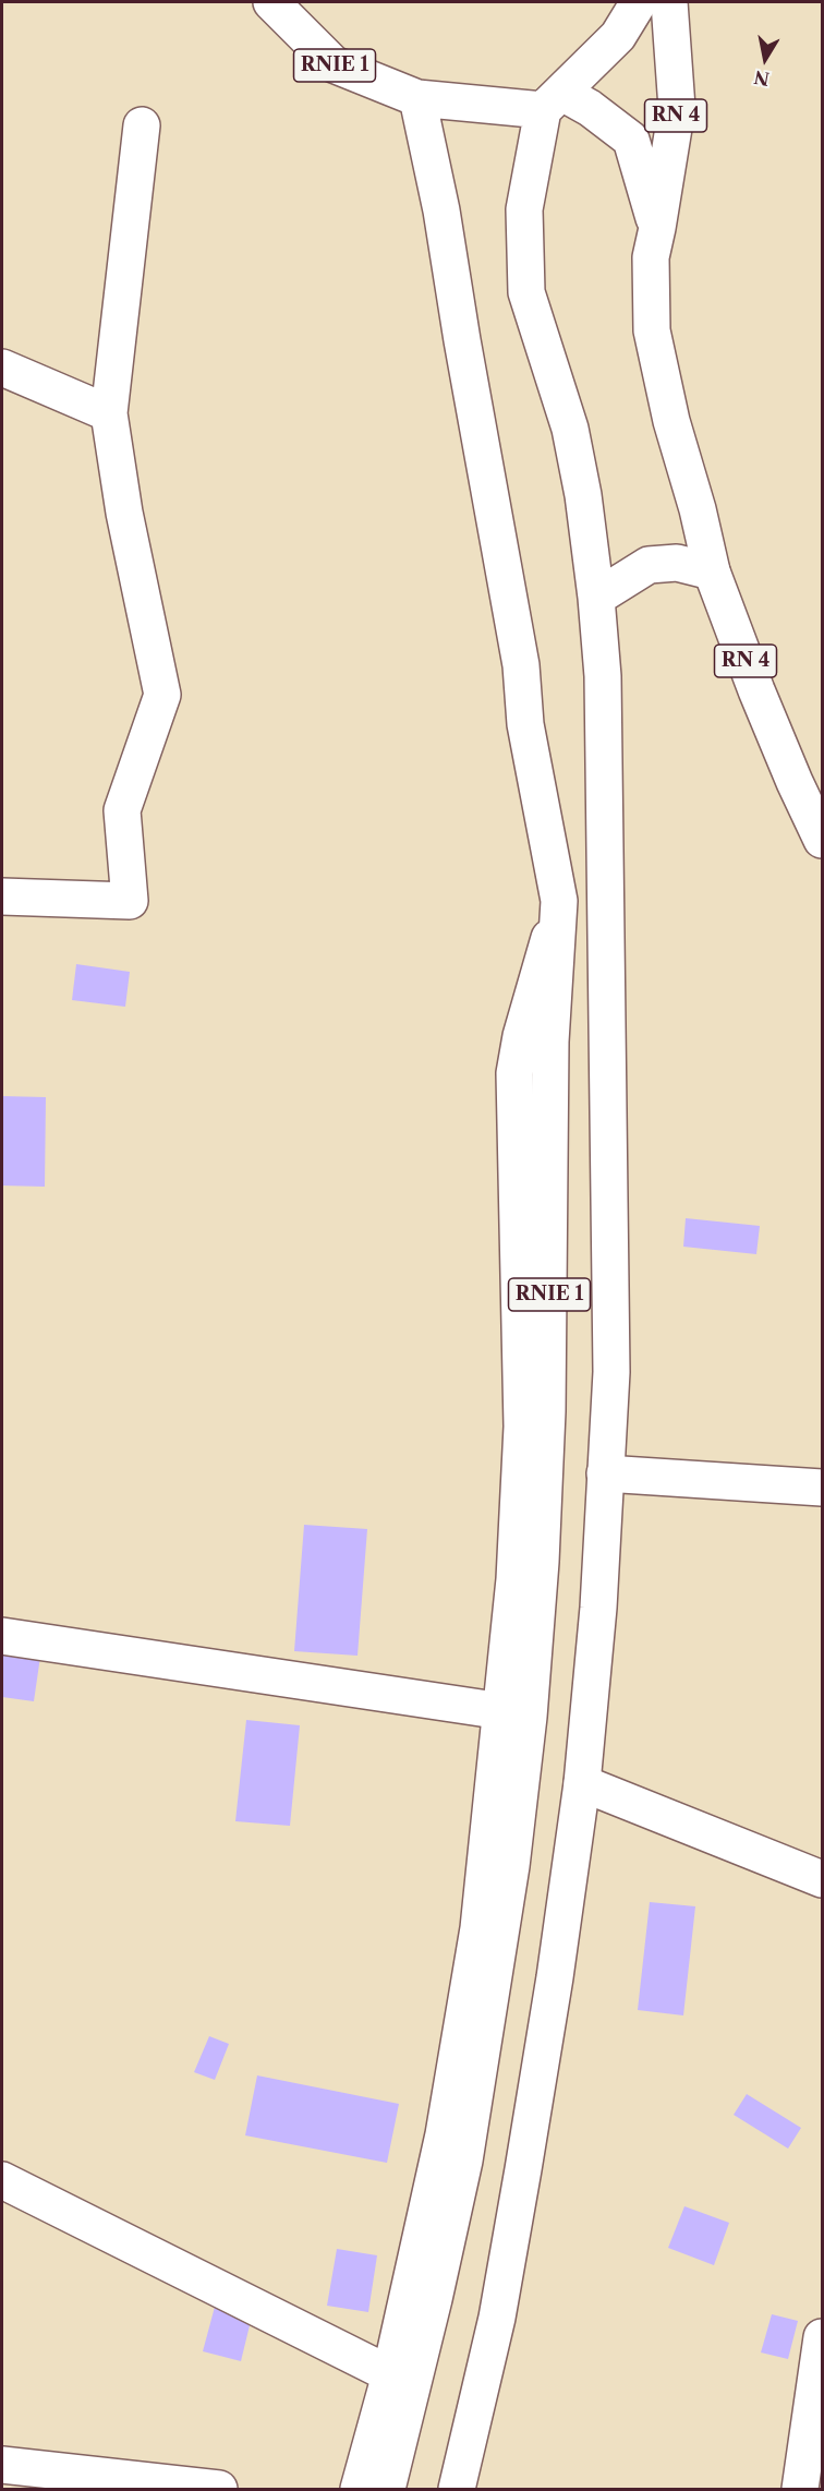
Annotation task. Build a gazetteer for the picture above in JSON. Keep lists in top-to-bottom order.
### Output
{
  "streets": {
    "main road": ["RNIE 1", "RN 4"]
  },
  "crossings": [
    ["RNIE 1", "RN 4"]
  ],
  "north": "bottom"
}
